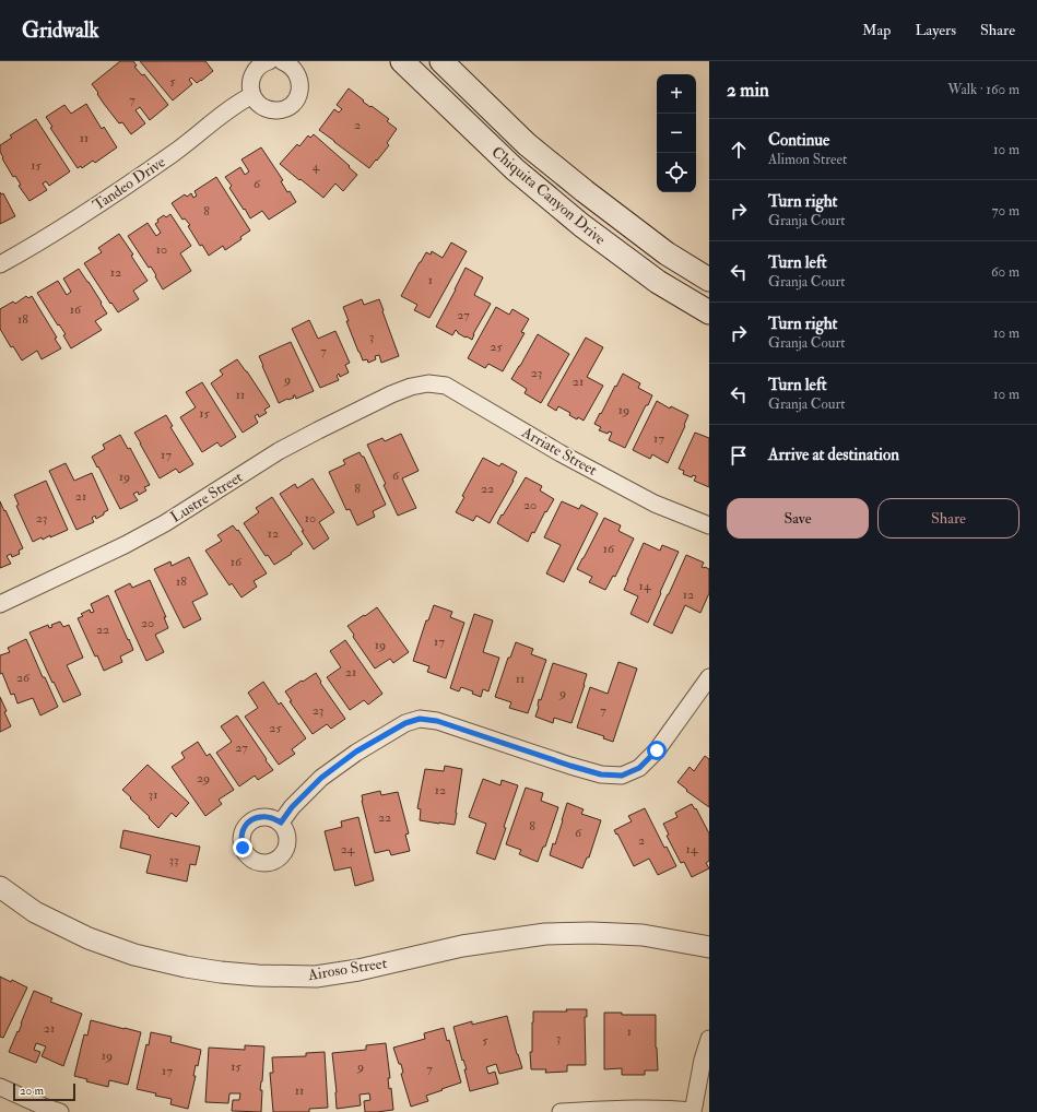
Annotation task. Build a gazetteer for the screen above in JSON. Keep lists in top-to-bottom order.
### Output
{
  "streets": {
    "main road": ["Chiquita Canyon Drive"],
    "street": [
      "Tandeo Drive",
      "Arriate Street",
      "Lustre Street",
      "Airoso Street"
    ]
  },
  "crossings": [
    ["Arriate Street", "Lustre Street"]
  ],
  "house_numbers": [
    "5",
    "7",
    "2",
    "11",
    "15",
    "4",
    "6",
    "8",
    "10",
    "12",
    "1",
    "16",
    "27",
    "18",
    "3",
    "25",
    "7",
    "23",
    "9",
    "21",
    "11",
    "19",
    "15",
    "17",
    "17",
    "6",
    "19",
    "8",
    "22",
    "21",
    "20",
    "23",
    "10",
    "12",
    "16",
    "16",
    "18",
    "14",
    "12",
    "20",
    "22",
    "17",
    "19",
    "21",
    "26",
    "11",
    "9",
    "23",
    "7",
    "25",
    "27",
    "29",
    "12",
    "31",
    "22",
    "8",
    "6",
    "2",
    "24",
    "14",
    "33",
    "21",
    "1",
    "3",
    "5",
    "19",
    "15",
    "9",
    "7",
    "17",
    "11"
  ],
  "scale_bar": "20 m",
  "page": {
    "header": "Gridwalk",
    "nav": ["Map", "Layers", "Share"],
    "heading": ["2 min", "Walk · 160 m"],
    "map_buttons": ["+", "−"],
    "list": [
      ["Continue", "Alimon Street", "10 m"],
      ["Turn right", "Granja Court", "70 m"],
      ["Turn left", "Granja Court", "60 m"],
      ["Turn right", "Granja Court", "10 m"],
      ["Turn left", "Granja Court", "10 m"],
      "Arrive at destination"
    ],
    "buttons": ["Save", "Share"],
    "scale": "20 m"
  }
}
